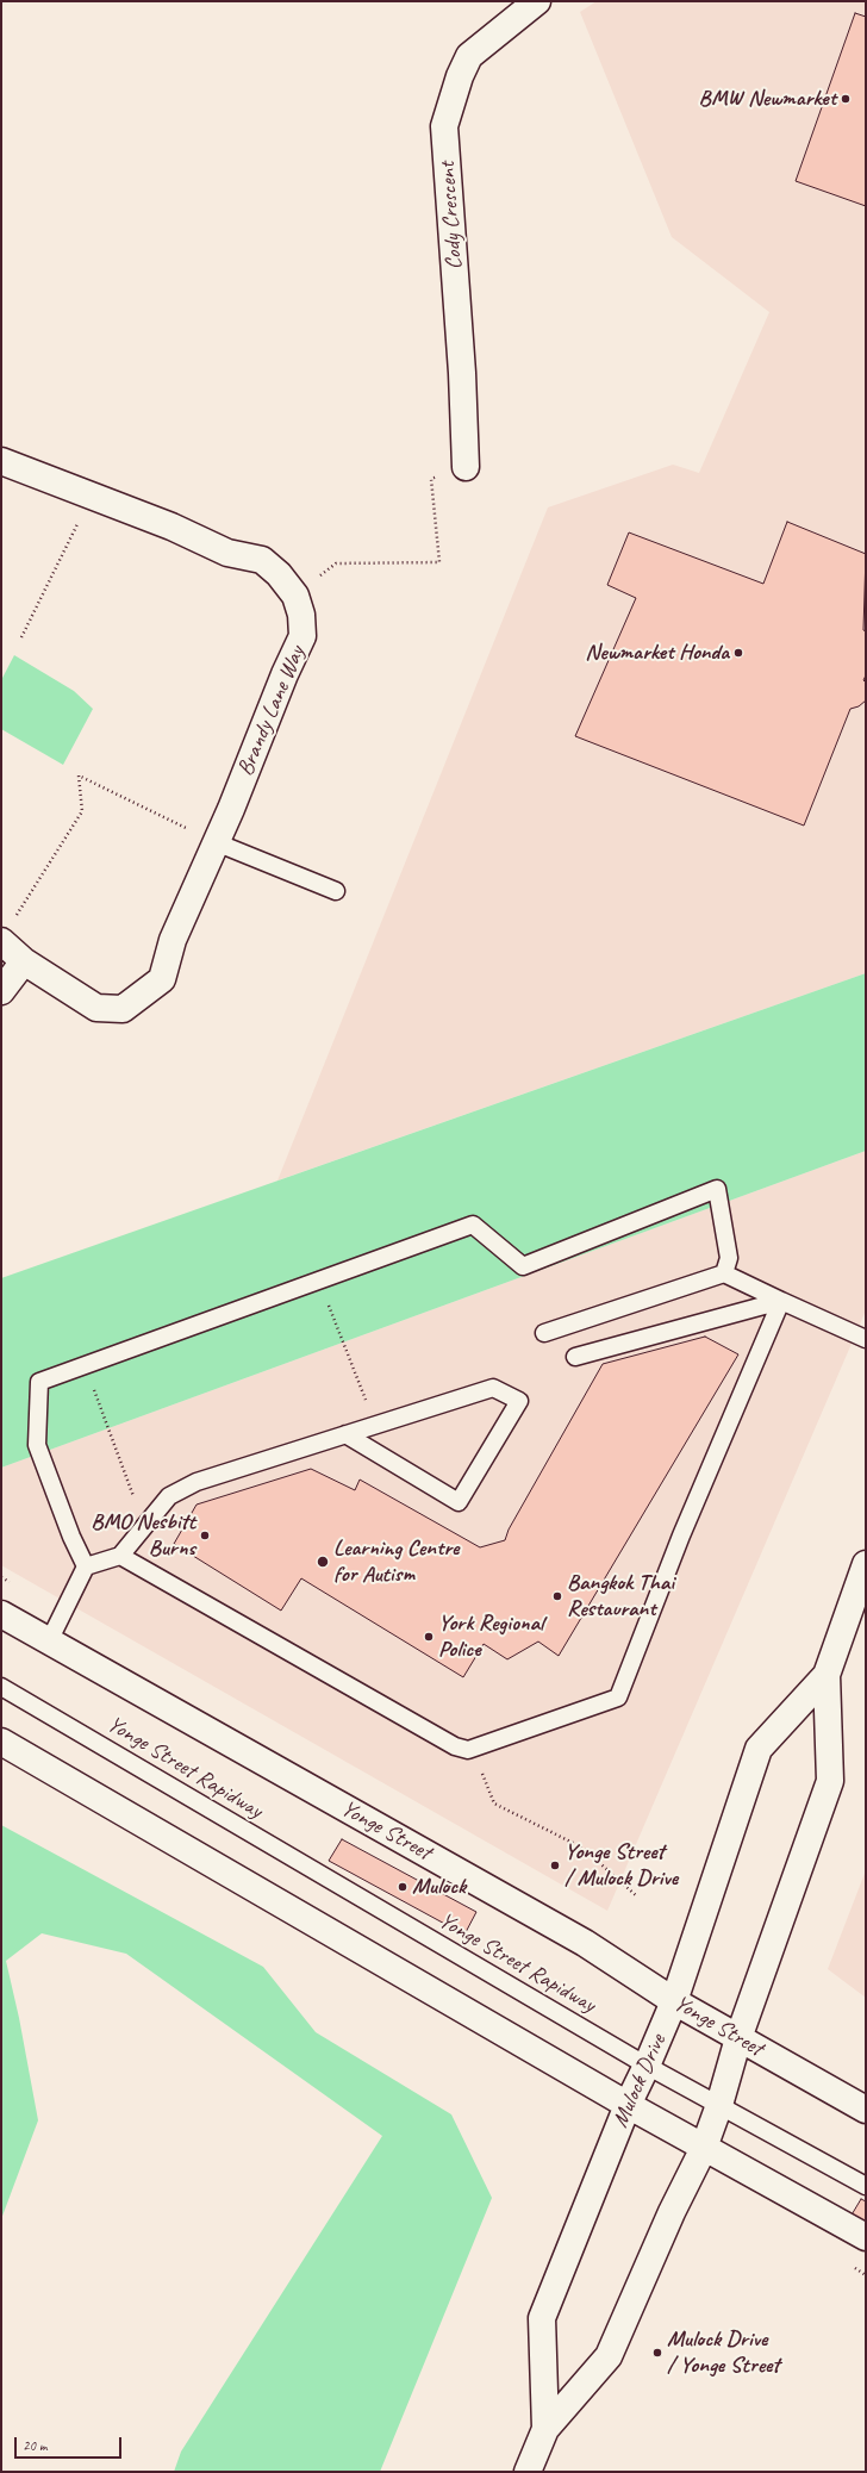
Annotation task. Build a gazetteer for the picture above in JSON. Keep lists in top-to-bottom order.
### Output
{
  "streets": {
    "main road": [
      "Cody Crescent",
      "Brandy Lane Way",
      "Yonge Street",
      "Mulock Drive"
    ],
    "lane": ["Yonge Street Rapidway"]
  },
  "crossings": [
    ["Yonge Street Rapidway", "Mulock Drive"],
    ["Yonge Street", "Mulock Drive"]
  ],
  "places": [
    "BMW Newmarket",
    "Newmarket Honda",
    "BMO Nesbitt Burns",
    "Learning Centre for Autism",
    "Bangkok Thai Restaurant",
    "York Regional Police",
    "Yonge Street / Mulock Drive",
    "Mulock",
    "Mulock Drive / Yonge Street"
  ],
  "scale_bar": "20 m"
}
